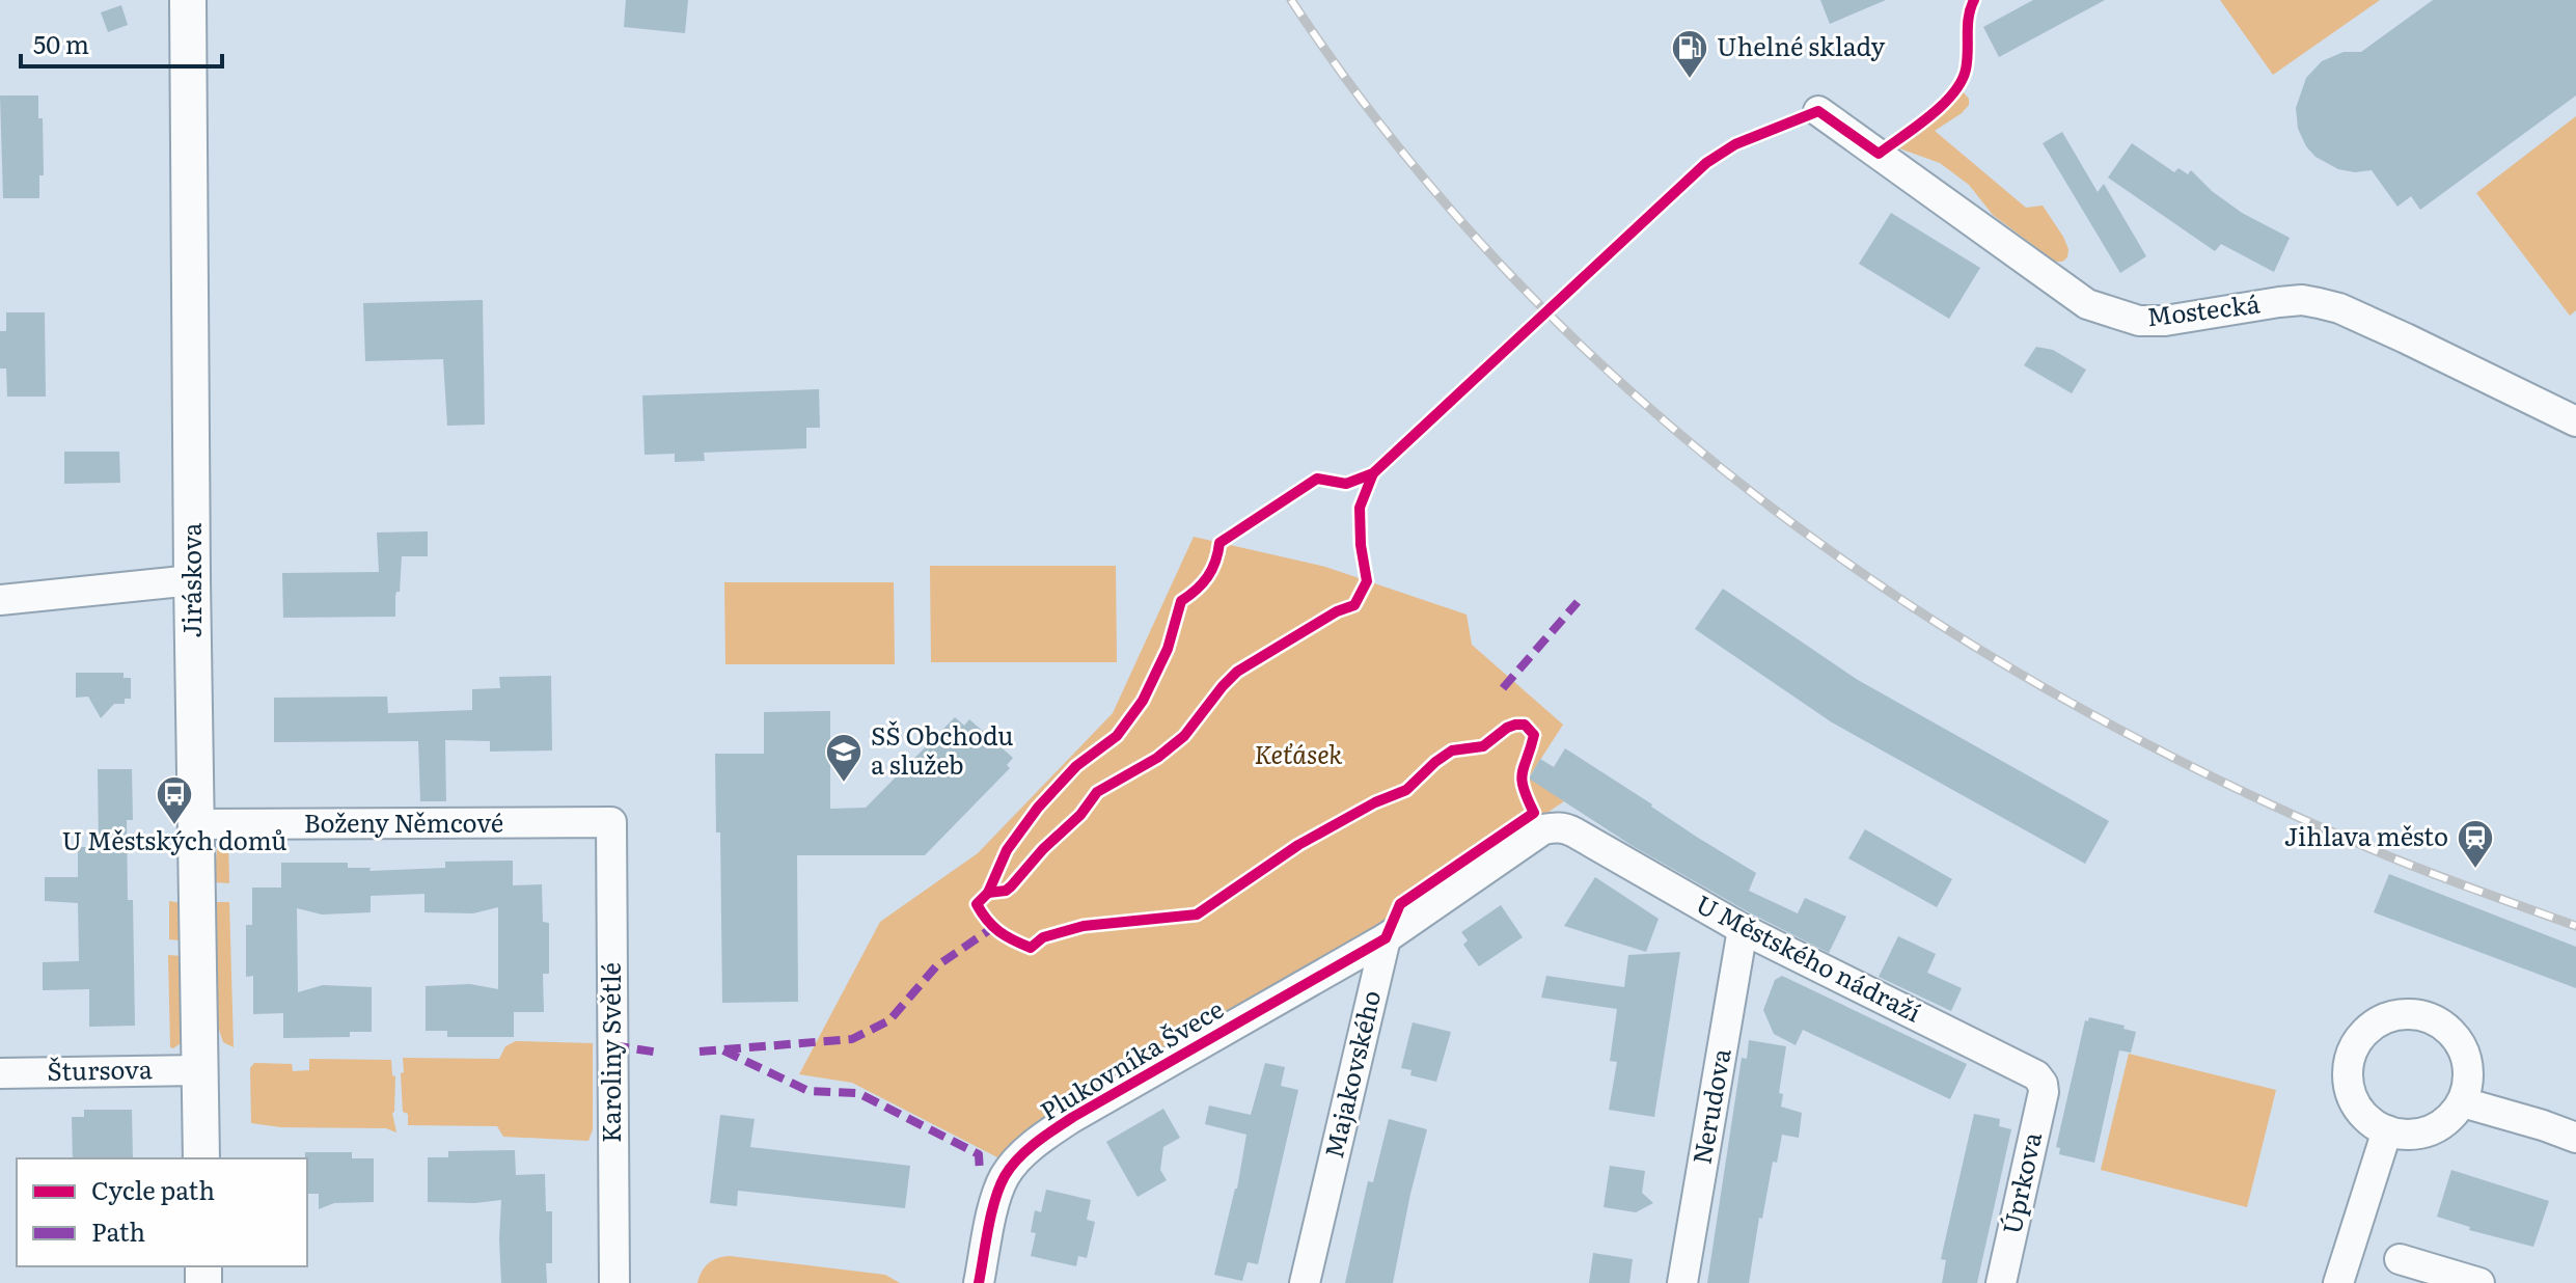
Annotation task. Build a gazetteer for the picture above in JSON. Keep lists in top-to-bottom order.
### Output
{
  "streets": {
    "main road": ["Jiráskova"],
    "street": [
      "Mostecká",
      "Boženy Němcové",
      "U Městského nádraží",
      "Karoliny Světlé",
      "Plukovníka Švece",
      "Štursova",
      "Majakovského",
      "Nerudova",
      "Úprkova"
    ]
  },
  "crossings": [
    ["Jiráskova", "Boženy Němcové"],
    ["Jiráskova", "Štursova"],
    ["Boženy Němcové", "Karoliny Světlé"],
    ["U Městského nádraží", "Plukovníka Švece"],
    ["U Městského nádraží", "Majakovského"],
    ["U Městského nádraží", "Nerudova"],
    ["U Městského nádraží", "Úprkova"],
    ["Plukovníka Švece", "Majakovského"]
  ],
  "parks": ["Keťásek"],
  "places": {
    "fuel station": ["Uhelné sklady"],
    "school or university": ["SŠ Obchodu a služeb"],
    "bus stop": ["U Městských domů"],
    "station": ["Jihlava město"]
  },
  "legend": ["Cycle path", "Path"],
  "scale_bar": "50 m"
}
